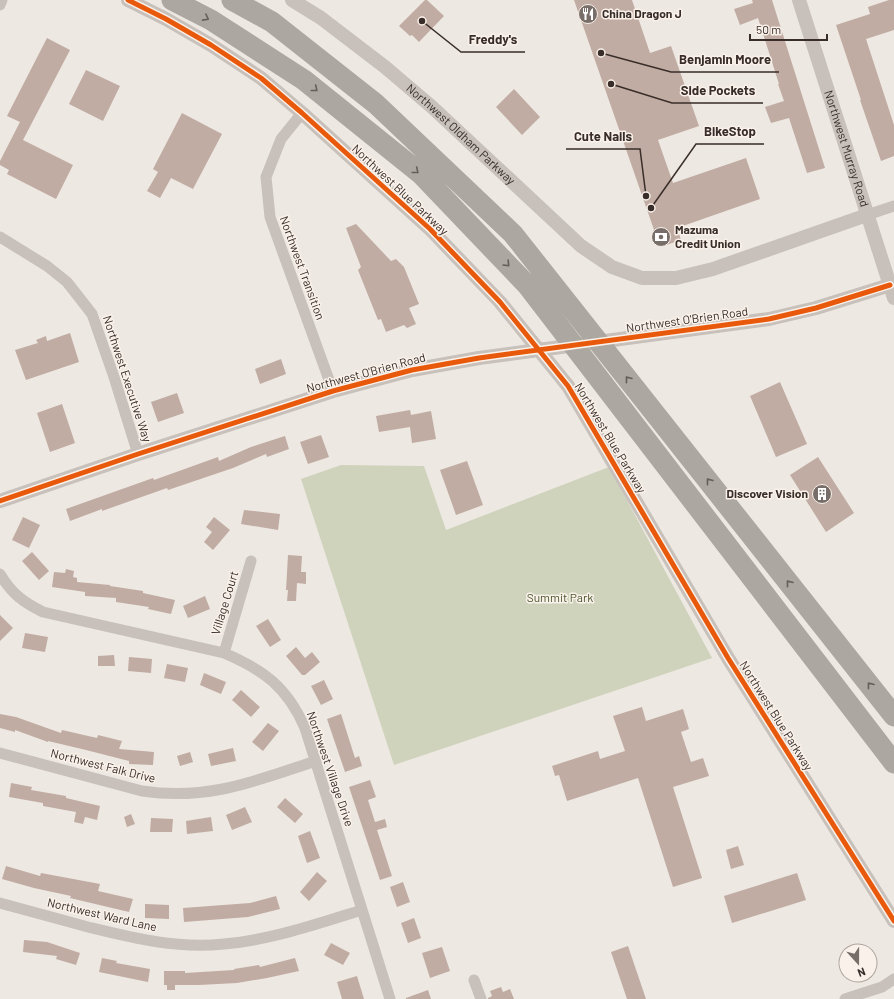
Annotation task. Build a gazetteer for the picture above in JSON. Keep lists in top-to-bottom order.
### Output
{
  "streets": {
    "street": [
      "Northwest Oldham Parkway",
      "Northwest Murray Road",
      "Northwest Blue Parkway",
      "Northwest Transition",
      "Northwest O'Brien Road",
      "Northwest Executive Way",
      "Village Court",
      "Northwest Falk Drive",
      "Northwest Village Drive",
      "Northwest Ward Lane"
    ]
  },
  "crossings": [
    ["Northwest Oldham Parkway", "Northwest Murray Road"],
    ["Northwest Murray Road", "Northwest O'Brien Road"],
    ["Northwest Blue Parkway", "Northwest Transition"],
    ["Northwest Transition", "Northwest O'Brien Road"],
    ["Northwest O'Brien Road", "Northwest Executive Way"],
    ["Village Court", "Northwest Village Drive"],
    ["Northwest Falk Drive", "Northwest Village Drive"],
    ["Northwest Village Drive", "Northwest Ward Lane"]
  ],
  "parks": ["Summit Park"],
  "places": {
    "restaurant": ["China Dragon J"],
    "other": [
      "Freddy's",
      "Benjamin Moore",
      "Side Pockets",
      "Cute Nails",
      "BikeStop"
    ],
    "bank": ["Mazuma Credit Union"],
    "building": ["Discover Vision"]
  },
  "scale_bar": "50 m",
  "north": "bottom"
}
